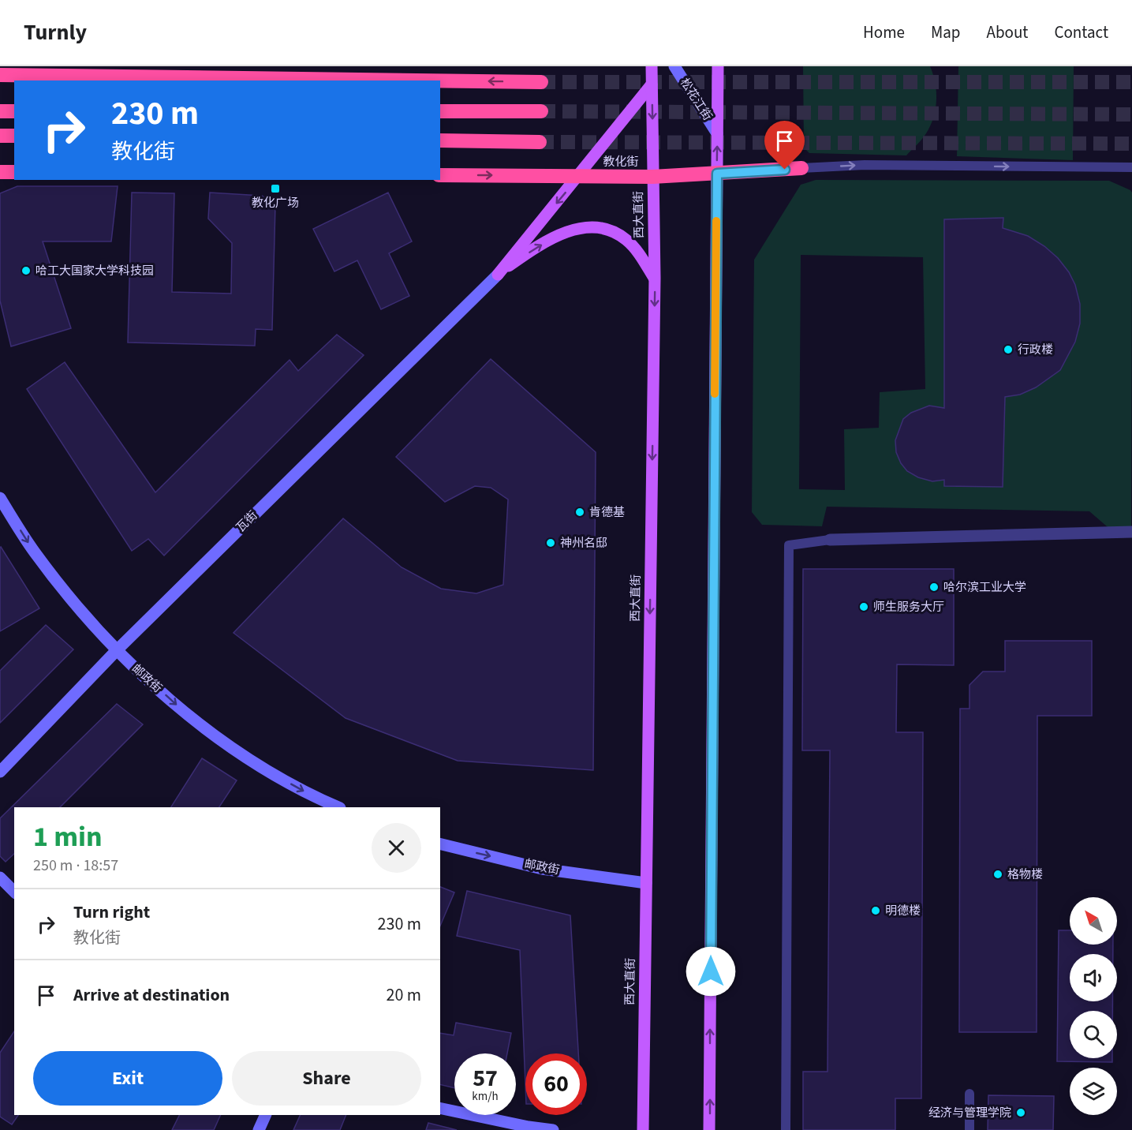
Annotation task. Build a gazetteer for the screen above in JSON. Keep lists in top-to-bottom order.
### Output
{
  "streets": {
    "highway": ["教化街"],
    "main road": ["西大直街"],
    "street": ["松花江街", "瓦街", "邮政街"]
  },
  "crossings": [
    ["教化街", "西大直街"],
    ["西大直街", "邮政街"],
    ["瓦街", "邮政街"]
  ],
  "one_way": ["邮政街"],
  "places": {
    "transit": ["教化广场"],
    "other": [
      "哈工大国家大学科技园",
      "行政楼",
      "肯德基",
      "神州名邸",
      "哈尔滨工业大学",
      "师生服务大厅",
      "格物楼",
      "明德楼",
      "经济与管理学院"
    ]
  },
  "north": "top left",
  "page": {
    "header": "Turnly",
    "nav": [
      "Home",
      "Map",
      "About",
      "Contact"
    ],
    "turn": ["230 m", "教化街"],
    "heading": ["1 min", "250 m · 18:57"],
    "list": [
      {
        "name": "Turn right",
        "note": "教化街",
        "value": "230 m"
      },
      {
        "name": "Arrive at destination",
        "value": "20 m"
      }
    ],
    "buttons": ["Exit", "Share"],
    "speed": "57 km/h",
    "limit": "60"
  }
}
